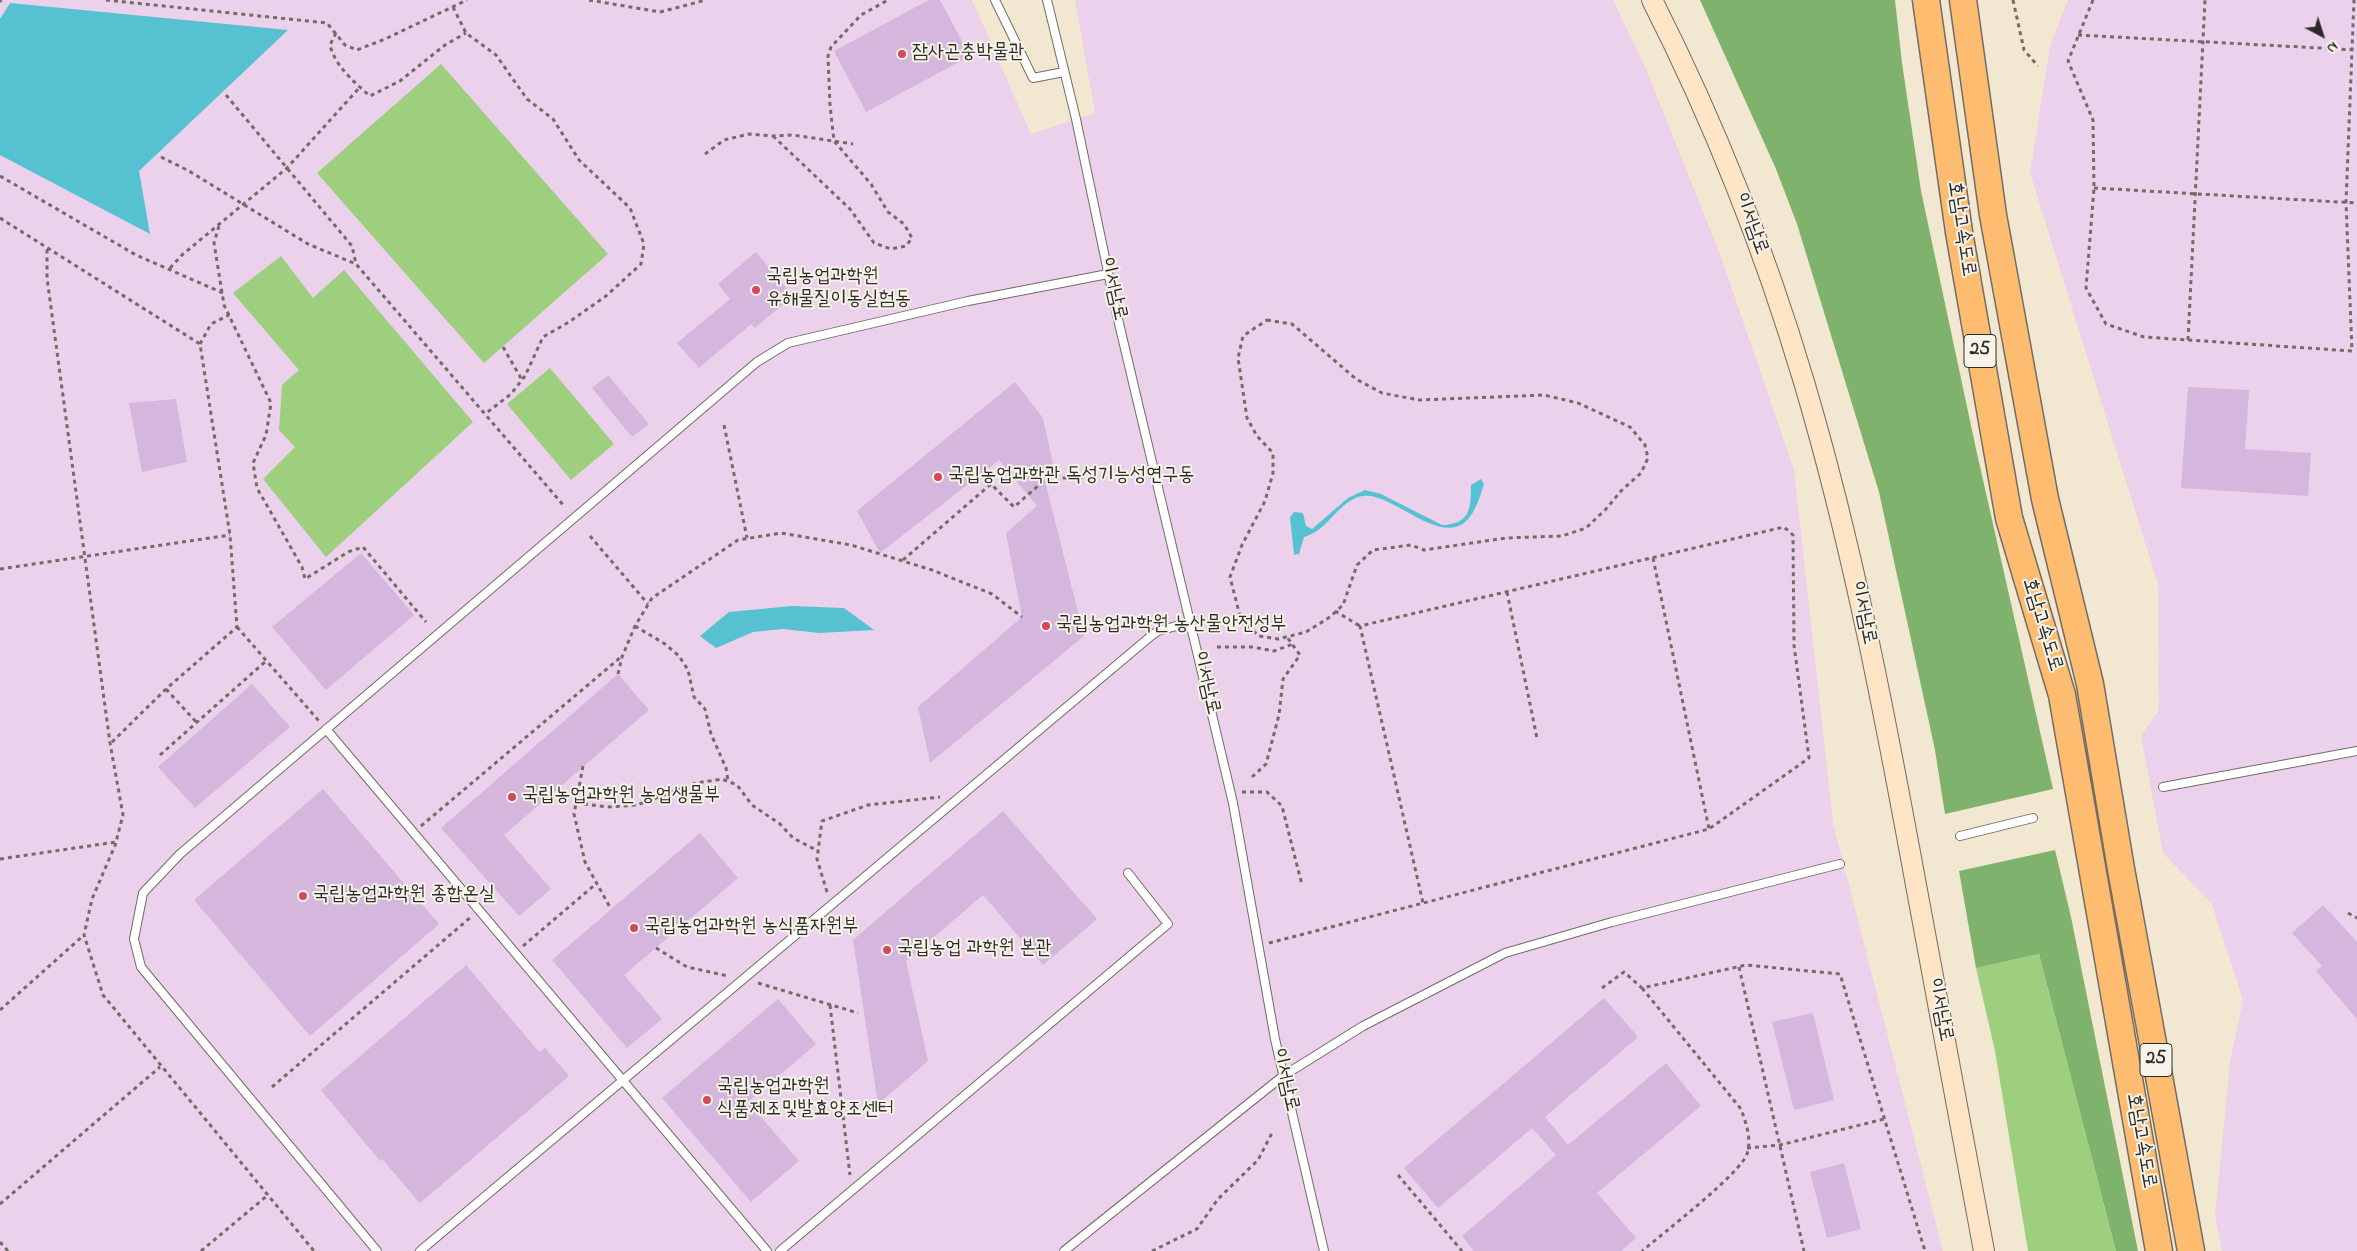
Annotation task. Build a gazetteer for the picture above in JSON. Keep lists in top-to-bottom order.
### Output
{
  "streets": {
    "highway": ["호남고속도로", "25"],
    "main road": ["이서남로"]
  },
  "places": [
    "잠사곤충박물관",
    "국립농업과학원 유해물질이동실험동",
    "국립농업과학관 독성기능성연구동",
    "국립농업과학원 농산물안전성부",
    "국립농업과학원 농업생물부",
    "국립농업과학원 종합온실",
    "국립농업과학원 농식품자원부",
    "국립농업 과학원 본관",
    "국립농업과학원 식품제조및발효양조센터"
  ],
  "north": "bottom right"
}
